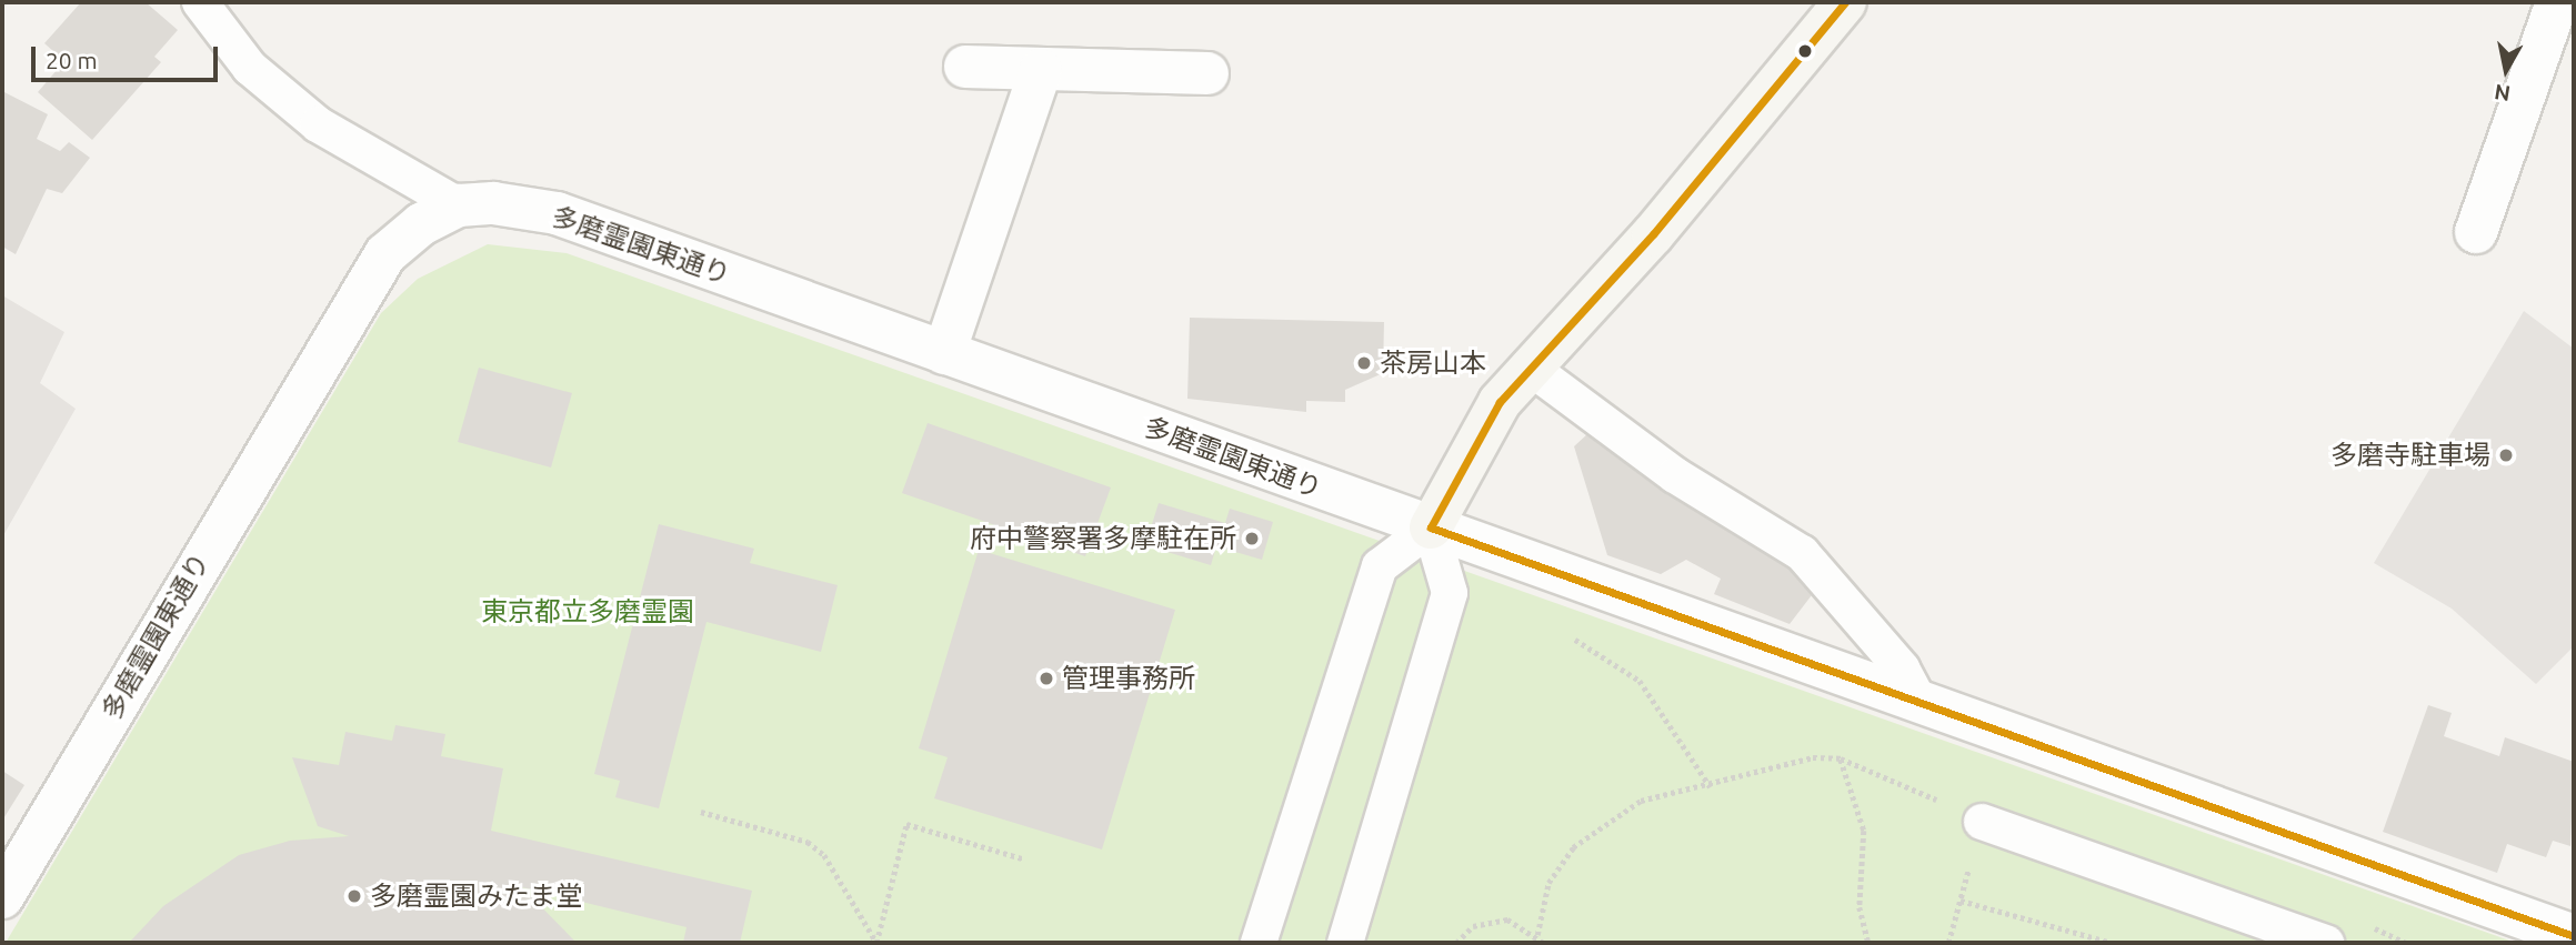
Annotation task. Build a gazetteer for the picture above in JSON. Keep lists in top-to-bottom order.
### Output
{
  "streets": {
    "street": ["多磨霊園東通り"]
  },
  "parks": ["東京都立多磨霊園"],
  "places": [
    "茶房山本",
    "多磨寺駐車場",
    "府中警察署多摩駐在所",
    "管理事務所",
    "多磨霊園みたま堂"
  ],
  "scale_bar": "20 m",
  "north": "bottom"
}
